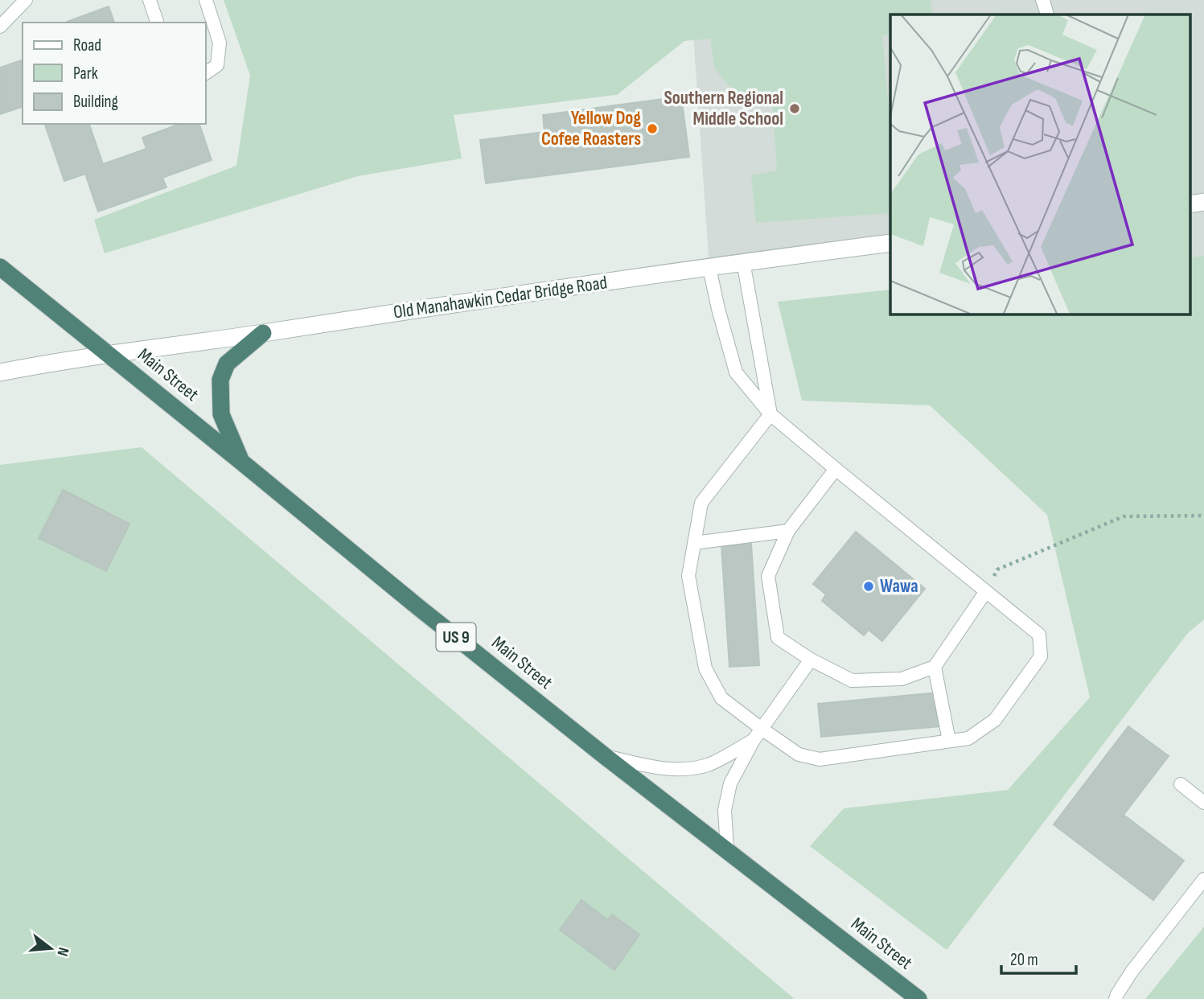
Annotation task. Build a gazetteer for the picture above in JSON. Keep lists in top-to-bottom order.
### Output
{
  "streets": {
    "highway": ["Main Street", "US 9"],
    "street": ["Old Manahawkin Cedar Bridge Road"]
  },
  "crossings": [
    ["Old Manahawkin Cedar Bridge Road", "Main Street"]
  ],
  "places": ["Southern Regional Middle School", "Yellow Dog Cofee Roasters", "Wawa"],
  "legend": ["Road", "Park", "Building"],
  "scale_bar": "20 m",
  "north": "right"
}
